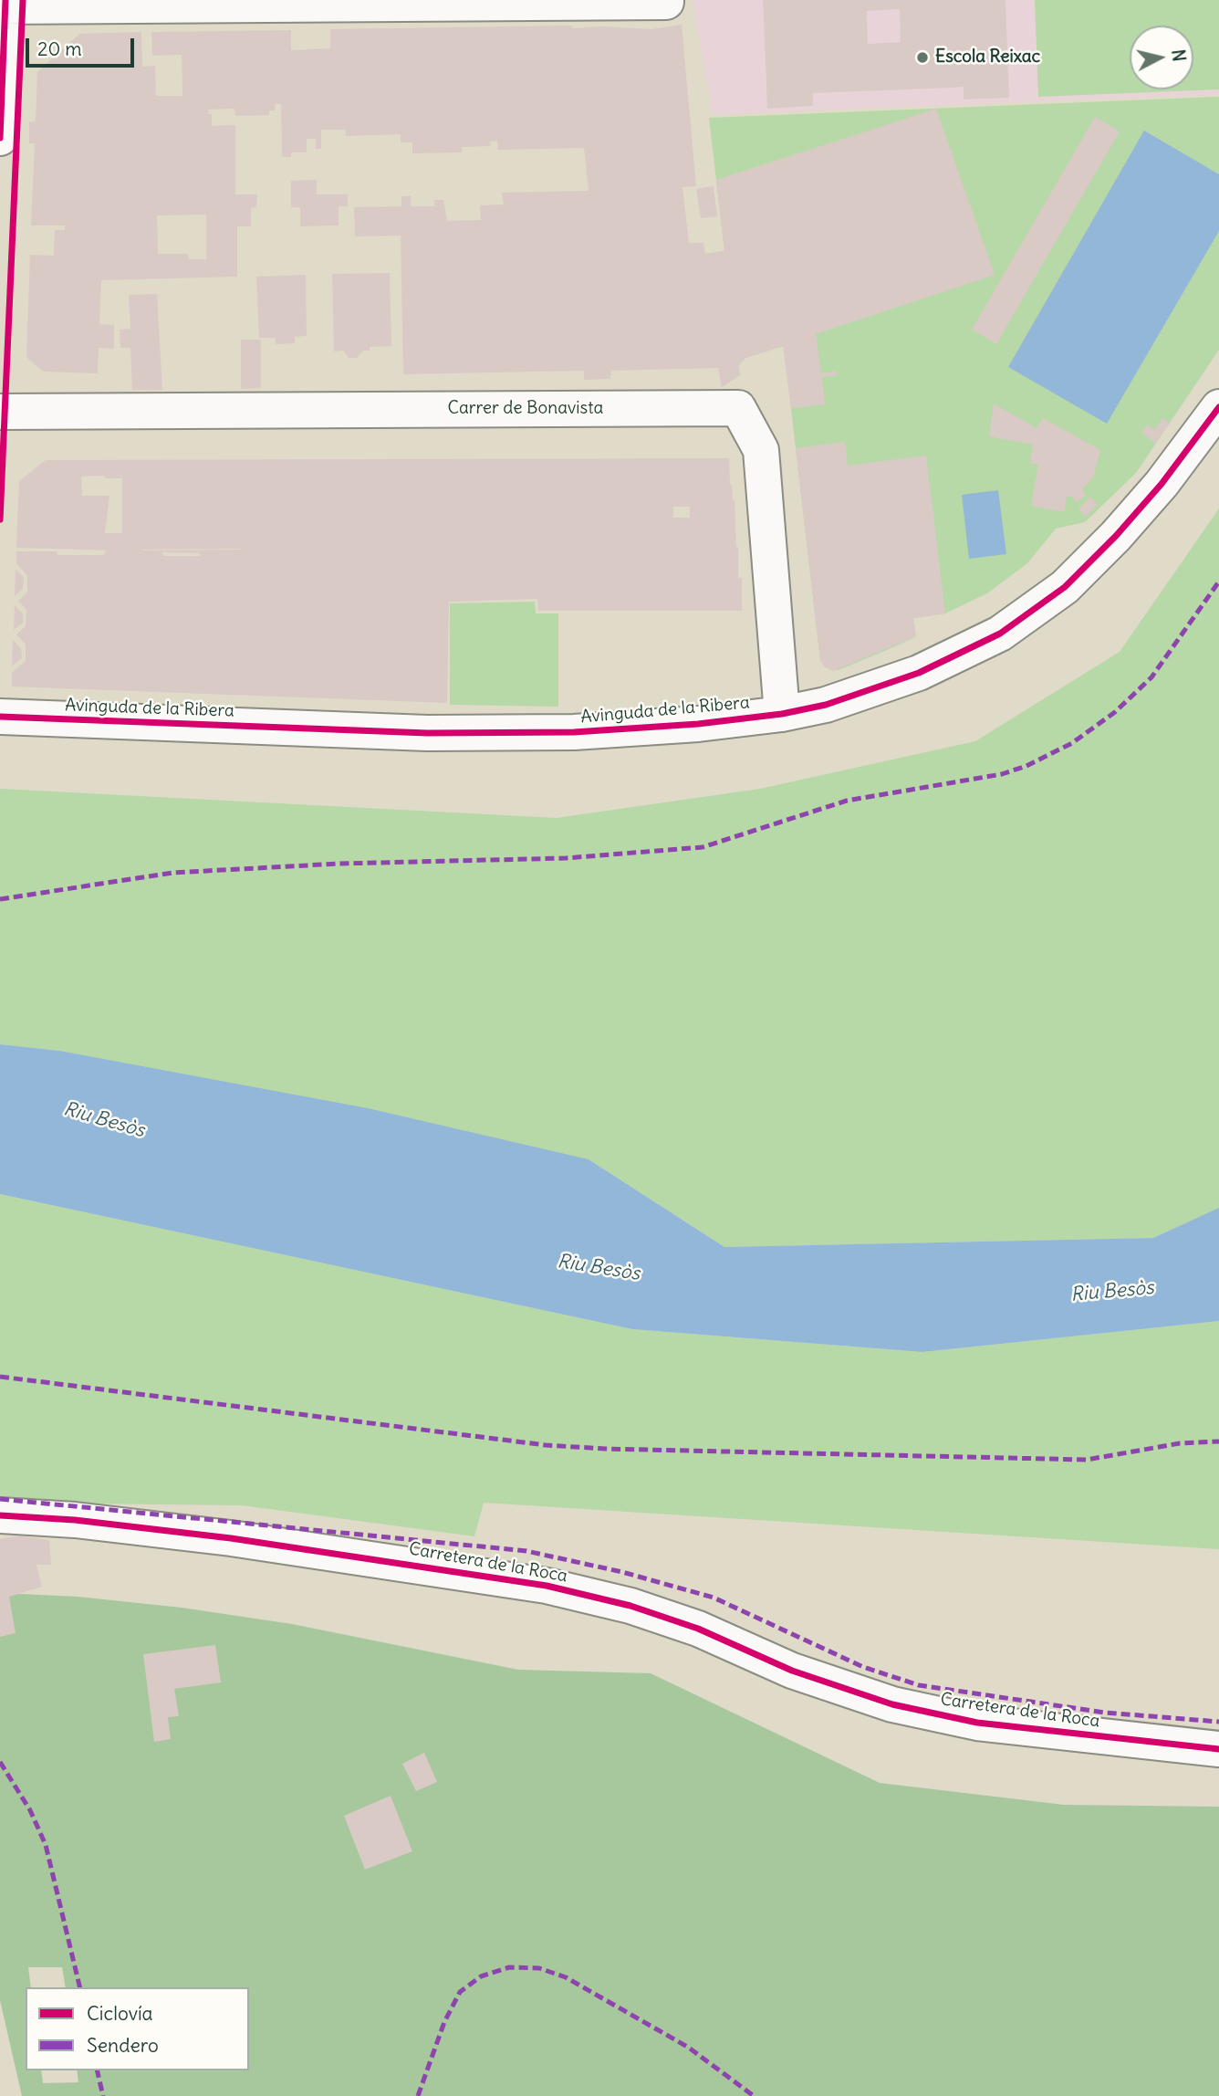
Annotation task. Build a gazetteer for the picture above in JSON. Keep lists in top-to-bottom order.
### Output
{
  "streets": {
    "street": ["Carrer de Bonavista", "Avinguda de la Ribera", "Carretera de la Roca"]
  },
  "crossings": [
    ["Carrer de Bonavista", "Avinguda de la Ribera"]
  ],
  "water": ["Riu Besòs"],
  "places": ["Escola Reixac"],
  "legend": ["Ciclovía", "Sendero"],
  "scale_bar": "20 m",
  "north": "right"
}
